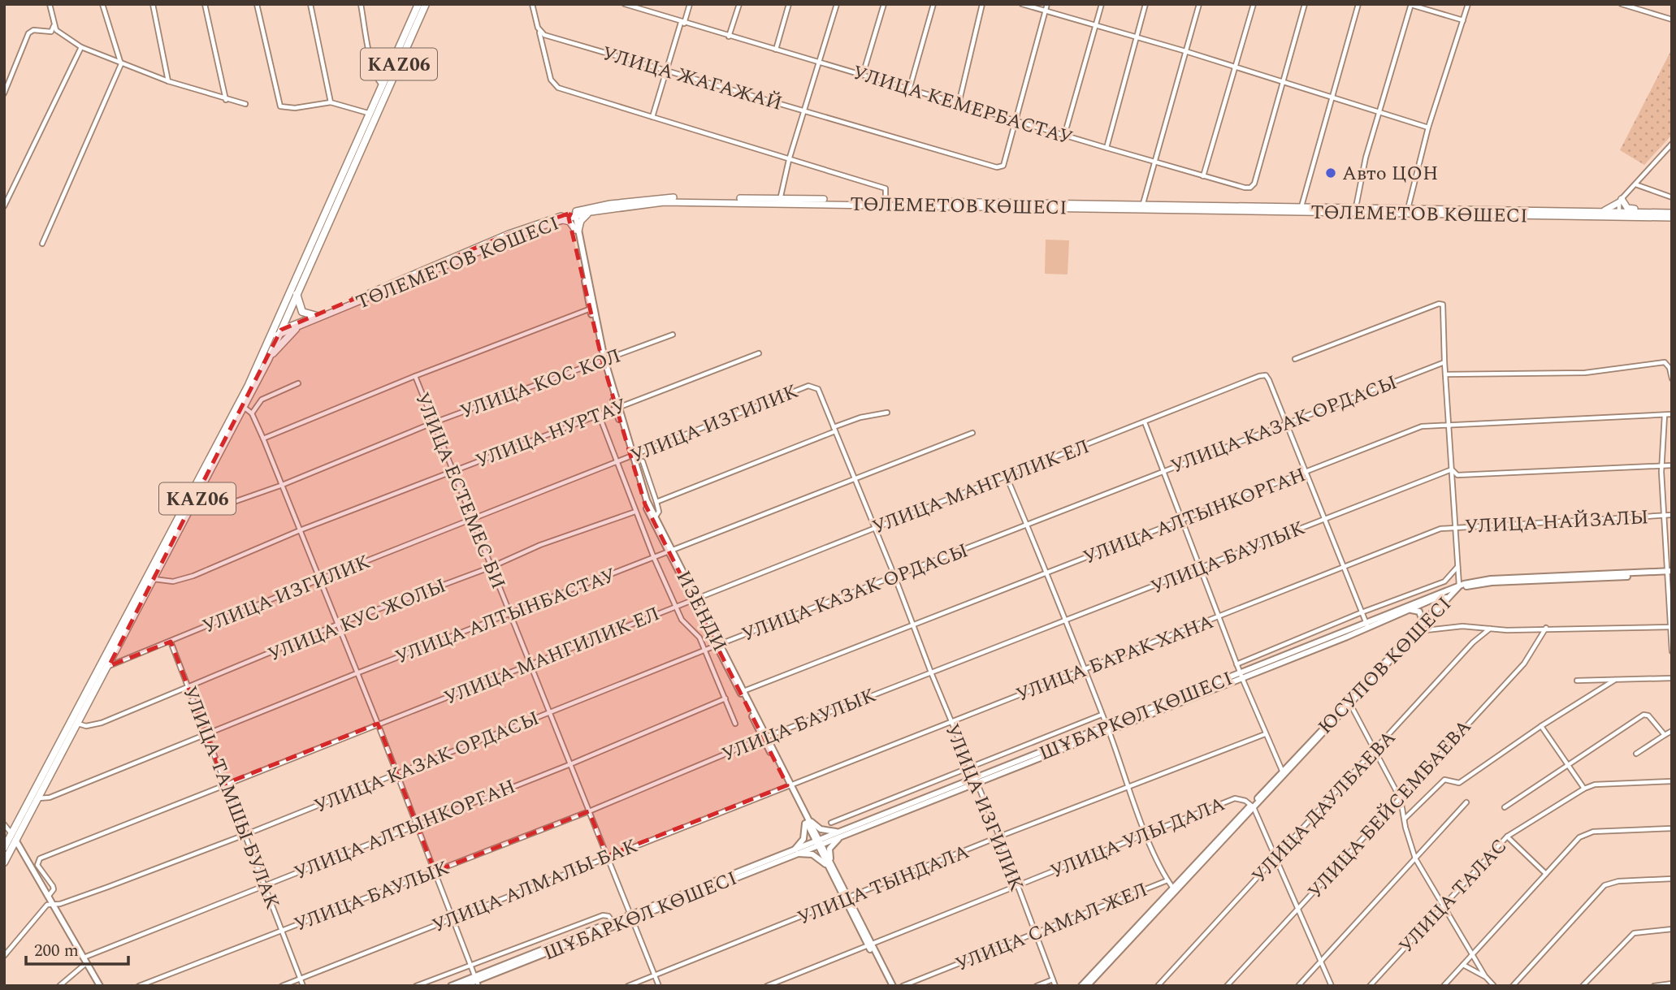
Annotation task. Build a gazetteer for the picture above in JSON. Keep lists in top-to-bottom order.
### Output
{
  "streets": {
    "highway": ["KАZ06"],
    "main road": ["ТӨЛЕМЕТОВ КӨШЕСІ"],
    "street": [
      "УЛИЦА ЖАГАЖАЙ",
      "УЛИЦА КЕМЕРБАСТАУ",
      "УЛИЦА КОС КОЛ",
      "УЛИЦА ИЗГИЛИК",
      "УЛИЦА КАЗАК ОРДАСЫ",
      "УЛИЦА НУРТАУ",
      "УЛИЦА МАНГИЛИК ЕЛ",
      "УЛИЦА ЕСТЕМЕС БИ",
      "УЛИЦА АЛТЫНКОРГАН",
      "УЛИЦА НАЙЗАЛЫ",
      "УЛИЦА БАУЛЫК",
      "ИЗЕНДИ",
      "УЛИЦА АЛТЫНБАСТАУ",
      "УЛИЦА КУС ЖОЛЫ",
      "УЛИЦА БАРАК ХАНА",
      "ЮСУПОВ КӨШЕСІ",
      "ШҰБАРКӨЛ КӨШЕСІ",
      "УЛИЦА ТАМШЫ БУЛАК",
      "УЛИЦА ДАУЛБАЕВА",
      "УЛИЦА БЕЙСЕМБАЕВА",
      "УЛИЦА УЛЫ ДАЛА",
      "УЛИЦА ТЫНДАЛА",
      "УЛИЦА АЛМАЛЫ БАК",
      "УЛИЦА ТАЛАС",
      "УЛИЦА САМАЛ ЖЕЛ"
    ]
  },
  "crossings": [
    ["KАZ06", "ТӨЛЕМЕТОВ КӨШЕСІ"],
    ["KАZ06", "УЛИЦА КОС КОЛ"],
    ["KАZ06", "УЛИЦА ИЗГИЛИК"],
    ["KАZ06", "УЛИЦА НУРТАУ"],
    ["KАZ06", "УЛИЦА АЛТЫНБАСТАУ"],
    ["KАZ06", "УЛИЦА КУС ЖОЛЫ"],
    ["УЛИЦА ЖАГАЖАЙ", "УЛИЦА КЕМЕРБАСТАУ"],
    ["ТӨЛЕМЕТОВ КӨШЕСІ", "ИЗЕНДИ"],
    ["УЛИЦА КОС КОЛ", "УЛИЦА ЕСТЕМЕС БИ"],
    ["УЛИЦА КОС КОЛ", "ИЗЕНДИ"],
    ["УЛИЦА ИЗГИЛИК", "УЛИЦА КАЗАК ОРДАСЫ"],
    ["УЛИЦА ИЗГИЛИК", "УЛИЦА МАНГИЛИК ЕЛ"],
    ["УЛИЦА ИЗГИЛИК", "УЛИЦА ЕСТЕМЕС БИ"],
    ["УЛИЦА ИЗГИЛИК", "УЛИЦА АЛТЫНКОРГАН"],
    ["УЛИЦА ИЗГИЛИК", "УЛИЦА БАУЛЫК"],
    ["УЛИЦА ИЗГИЛИК", "ИЗЕНДИ"],
    ["УЛИЦА ИЗГИЛИК", "УЛИЦА АЛТЫНБАСТАУ"],
    ["УЛИЦА ИЗГИЛИК", "УЛИЦА БАРАК ХАНА"],
    ["УЛИЦА ИЗГИЛИК", "ШҰБАРКӨЛ КӨШЕСІ"],
    ["УЛИЦА ИЗГИЛИК", "УЛИЦА ТАМШЫ БУЛАК"],
    ["УЛИЦА ИЗГИЛИК", "УЛИЦА УЛЫ ДАЛА"],
    ["УЛИЦА ИЗГИЛИК", "УЛИЦА ТЫНДАЛА"],
    ["УЛИЦА ИЗГИЛИК", "УЛИЦА САМАЛ ЖЕЛ"],
    ["УЛИЦА КАЗАК ОРДАСЫ", "УЛИЦА МАНГИЛИК ЕЛ"],
    ["УЛИЦА КАЗАК ОРДАСЫ", "УЛИЦА ЕСТЕМЕС БИ"],
    ["УЛИЦА КАЗАК ОРДАСЫ", "ИЗЕНДИ"],
    ["УЛИЦА КАЗАК ОРДАСЫ", "УЛИЦА ТАМШЫ БУЛАК"],
    ["УЛИЦА КАЗАК ОРДАСЫ", "УЛИЦА САМАЛ ЖЕЛ"],
    ["УЛИЦА НУРТАУ", "УЛИЦА ЕСТЕМЕС БИ"],
    ["УЛИЦА НУРТАУ", "ИЗЕНДИ"],
    ["УЛИЦА МАНГИЛИК ЕЛ", "УЛИЦА ЕСТЕМЕС БИ"],
    ["УЛИЦА МАНГИЛИК ЕЛ", "ИЗЕНДИ"],
    ["УЛИЦА МАНГИЛИК ЕЛ", "УЛИЦА ТАМШЫ БУЛАК"],
    ["УЛИЦА МАНГИЛИК ЕЛ", "УЛИЦА САМАЛ ЖЕЛ"],
    ["УЛИЦА ЕСТЕМЕС БИ", "УЛИЦА АЛТЫНКОРГАН"],
    ["УЛИЦА ЕСТЕМЕС БИ", "УЛИЦА БАУЛЫК"],
    ["УЛИЦА ЕСТЕМЕС БИ", "УЛИЦА АЛТЫНБАСТАУ"],
    ["УЛИЦА ЕСТЕМЕС БИ", "УЛИЦА КУС ЖОЛЫ"],
    ["УЛИЦА ЕСТЕМЕС БИ", "ШҰБАРКӨЛ КӨШЕСІ"],
    ["УЛИЦА ЕСТЕМЕС БИ", "УЛИЦА ТЫНДАЛА"],
    ["УЛИЦА ЕСТЕМЕС БИ", "УЛИЦА АЛМАЛЫ БАК"],
    ["УЛИЦА АЛТЫНКОРГАН", "ИЗЕНДИ"],
    ["УЛИЦА АЛТЫНКОРГАН", "УЛИЦА ТАМШЫ БУЛАК"],
    ["УЛИЦА АЛТЫНКОРГАН", "УЛИЦА САМАЛ ЖЕЛ"],
    ["УЛИЦА НАЙЗАЛЫ", "УЛИЦА БАРАК ХАНА"],
    ["УЛИЦА БАУЛЫК", "ИЗЕНДИ"],
    ["УЛИЦА БАУЛЫК", "УЛИЦА ТАМШЫ БУЛАК"],
    ["УЛИЦА БАУЛЫК", "УЛИЦА САМАЛ ЖЕЛ"],
    ["ИЗЕНДИ", "УЛИЦА АЛТЫНБАСТАУ"],
    ["ИЗЕНДИ", "УЛИЦА БАРАК ХАНА"],
    ["ИЗЕНДИ", "ШҰБАРКӨЛ КӨШЕСІ"],
    ["ИЗЕНДИ", "УЛИЦА УЛЫ ДАЛА"],
    ["ИЗЕНДИ", "УЛИЦА ТЫНДАЛА"],
    ["ИЗЕНДИ", "УЛИЦА АЛМАЛЫ БАК"],
    ["УЛИЦА АЛТЫНБАСТАУ", "УЛИЦА ТАМШЫ БУЛАК"],
    ["УЛИЦА КУС ЖОЛЫ", "УЛИЦА ТАМШЫ БУЛАК"],
    ["УЛИЦА БАРАК ХАНА", "УЛИЦА АЛМАЛЫ БАК"],
    ["УЛИЦА БАРАК ХАНА", "УЛИЦА САМАЛ ЖЕЛ"],
    ["ЮСУПОВ КӨШЕСІ", "ШҰБАРКӨЛ КӨШЕСІ"],
    ["ЮСУПОВ КӨШЕСІ", "УЛИЦА УЛЫ ДАЛА"],
    ["ЮСУПОВ КӨШЕСІ", "УЛИЦА САМАЛ ЖЕЛ"],
    ["ШҰБАРКӨЛ КӨШЕСІ", "УЛИЦА САМАЛ ЖЕЛ"],
    ["УЛИЦА ТАМШЫ БУЛАК", "УЛИЦА АЛМАЛЫ БАК"],
    ["УЛИЦА УЛЫ ДАЛА", "УЛИЦА САМАЛ ЖЕЛ"],
    ["УЛИЦА ТЫНДАЛА", "УЛИЦА САМАЛ ЖЕЛ"]
  ],
  "places": ["Авто ЦОН"],
  "scale_bar": "200 m"
}
